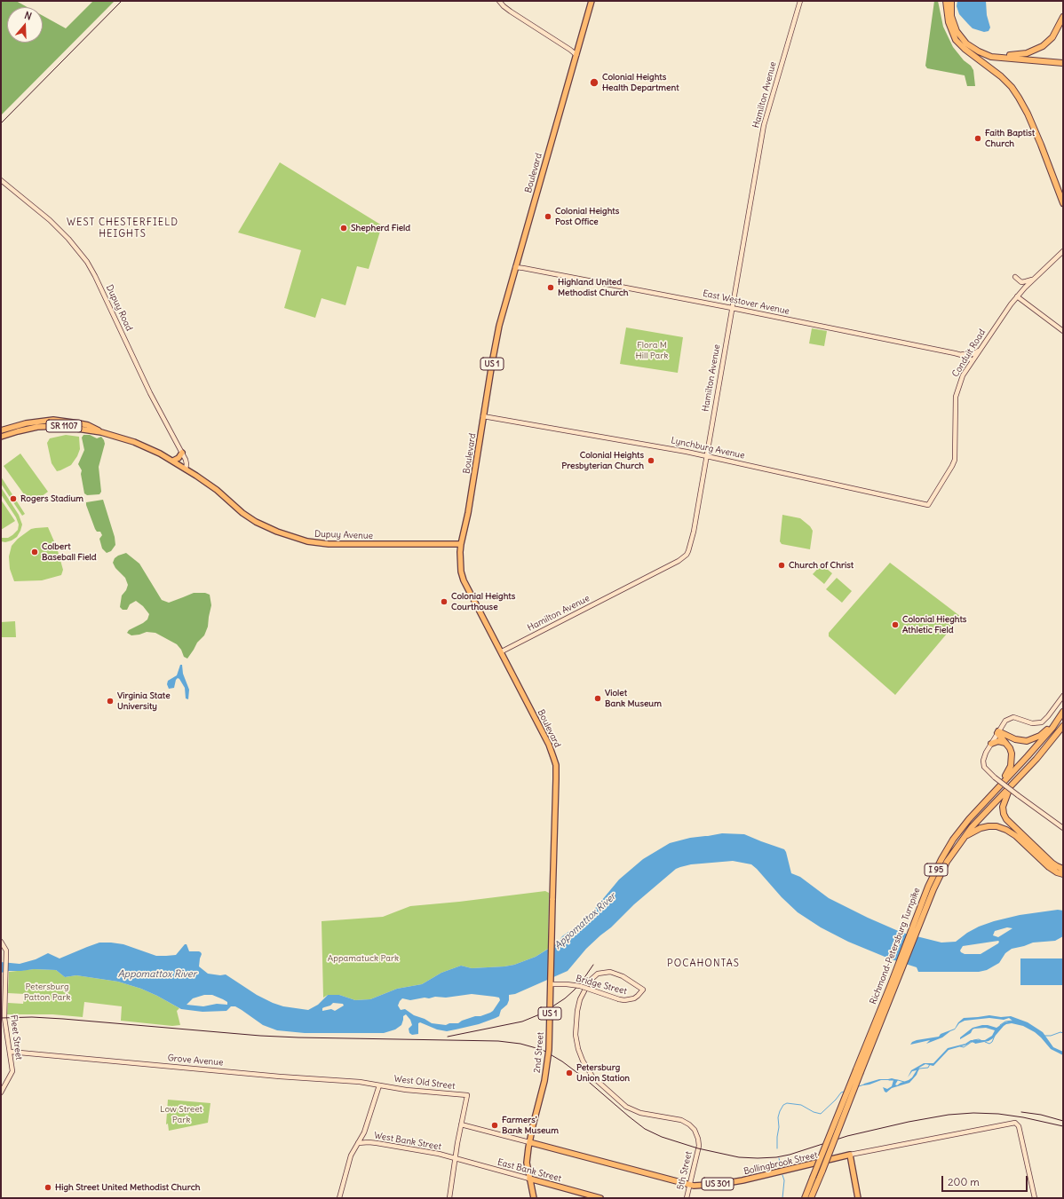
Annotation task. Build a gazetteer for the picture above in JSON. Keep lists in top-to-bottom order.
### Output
{
  "streets": {
    "highway": ["I 95", "Richmond-Petersburg Turnpike"],
    "main road": [
      "Boulevard",
      "US 1",
      "SR 1107",
      "Dupuy Avenue",
      "2nd Street",
      "Bollingbrook Street",
      "East Bank Street",
      "US 301"
    ],
    "street": [
      "Hamilton Avenue",
      "East Westover Avenue",
      "Dupuy Road",
      "Conduit Road",
      "Lynchburg Avenue",
      "Bridge Street",
      "Fleet Street",
      "Grove Avenue",
      "West Old Street",
      "West Bank Street",
      "5th Street"
    ]
  },
  "crossings": [
    ["Hamilton Avenue", "Boulevard"],
    ["Hamilton Avenue", "East Westover Avenue"],
    ["Hamilton Avenue", "Lynchburg Avenue"],
    ["Boulevard", "East Westover Avenue"],
    ["Boulevard", "Lynchburg Avenue"],
    ["Boulevard", "Dupuy Avenue"],
    ["Boulevard", "2nd Street"],
    ["East Westover Avenue", "Conduit Road"],
    ["Dupuy Road", "SR 1107"],
    ["Dupuy Road", "Dupuy Avenue"],
    ["Conduit Road", "Lynchburg Avenue"],
    ["US 1", "2nd Street"],
    ["US 1", "Bollingbrook Street"],
    ["US 1", "East Bank Street"],
    ["SR 1107", "Dupuy Avenue"],
    ["Bridge Street", "2nd Street"],
    ["Bridge Street", "5th Street"],
    ["Fleet Street", "Grove Avenue"],
    ["2nd Street", "Bollingbrook Street"],
    ["Grove Avenue", "West Old Street"],
    ["West Old Street", "Bollingbrook Street"],
    ["West Bank Street", "East Bank Street"],
    ["Bollingbrook Street", "5th Street"]
  ],
  "districts": ["WEST CHESTERFIELD HEIGHTS", "POCAHONTAS"],
  "water": ["Appomattox River"],
  "parks": [
    "Flora M Hill Park",
    "Appamatuck Park",
    "Petersburg Patton Park",
    "Low Street Park"
  ],
  "places": [
    "Colonial Heights Health Department",
    "Faith Baptist Church",
    "Colonial Heights Post Office",
    "Shepherd Field",
    "Highland United Methodist Church",
    "Colonial Heights Presbyterian Church",
    "Rogers Stadium",
    "Colbert Baseball Field",
    "Church of Christ",
    "Colonial Heights Courthouse",
    "Colonial Hieghts Athletic Field",
    "Violet Bank Museum",
    "Virginia State University",
    "Petersburg Union Station",
    "Farmers' Bank Museum",
    "High Street United Methodist Church"
  ],
  "scale_bar": "200 m",
  "north": "top"
}
